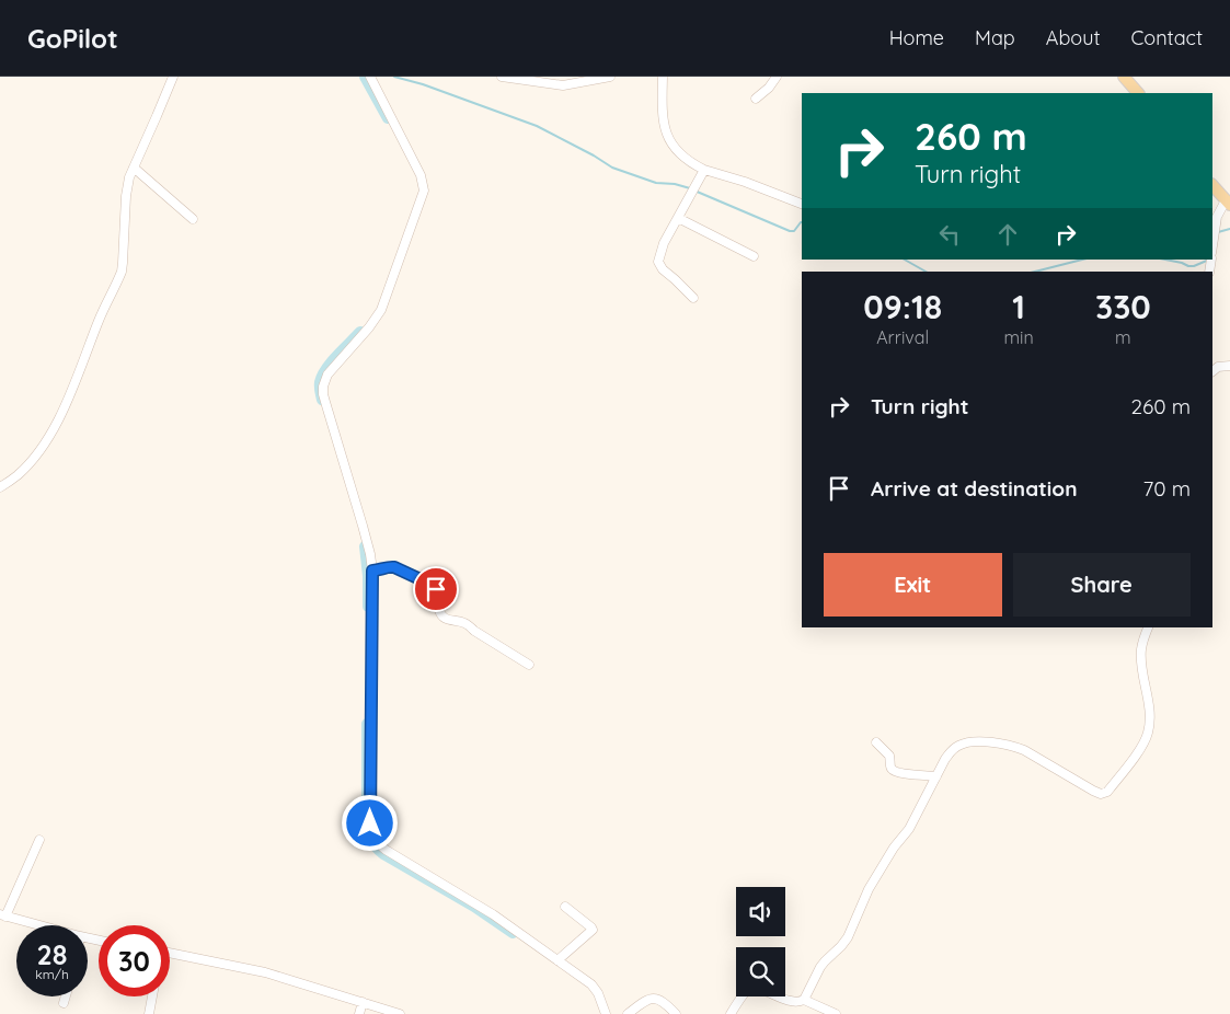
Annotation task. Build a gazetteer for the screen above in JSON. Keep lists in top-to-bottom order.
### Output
{
  "page": {
    "header": "GoPilot",
    "nav": [
      "Home",
      "Map",
      "About",
      "Contact"
    ],
    "turn": ["260 m", "Turn right"],
    "eta": [
      "09:18",
      "Arrival",
      "1",
      "min",
      "330",
      "m"
    ],
    "list": [
      {
        "name": "Turn right",
        "value": "260 m"
      },
      {
        "name": "Arrive at destination",
        "value": "70 m"
      }
    ],
    "buttons": ["Exit", "Share"],
    "speed": "28 km/h",
    "limit": "30"
  }
}
